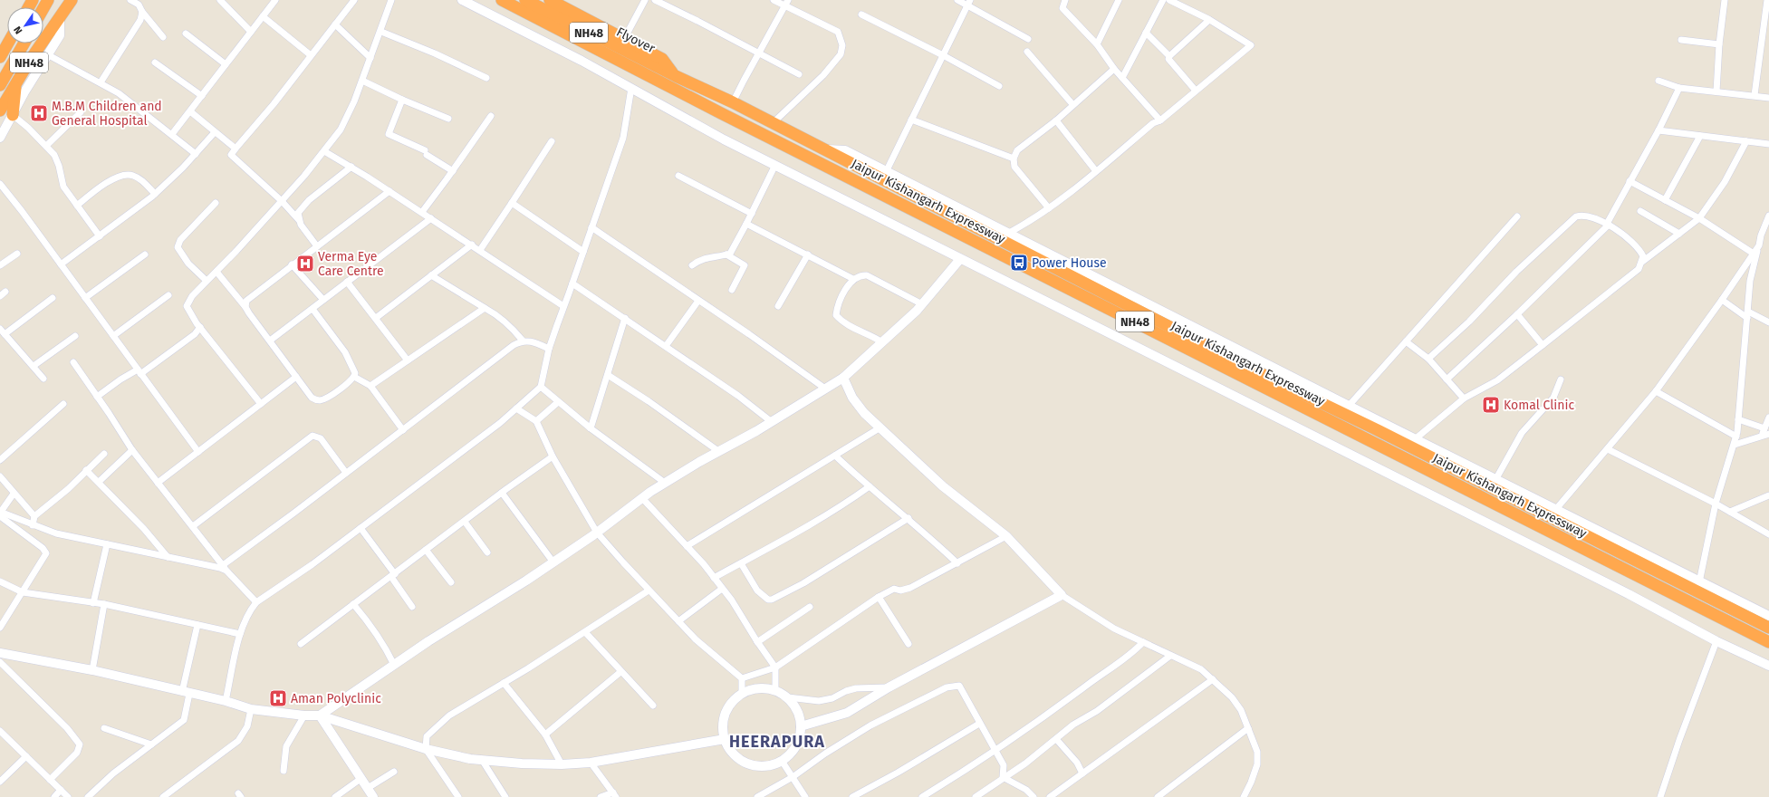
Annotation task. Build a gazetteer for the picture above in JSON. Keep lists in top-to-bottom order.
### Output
{
  "streets": {
    "highway": ["NH48", "Flyover", "Jaipur Kishangarh Expressway"]
  },
  "crossings": [
    ["Flyover", "Jaipur Kishangarh Expressway"]
  ],
  "districts": ["HEERAPURA"],
  "places": {
    "hospital": [
      "M.B.M Children and General Hospital",
      "Verma Eye Care Centre",
      "Komal Clinic",
      "Aman Polyclinic"
    ],
    "bus stop": ["Power House"]
  },
  "north": "bottom left"
}
